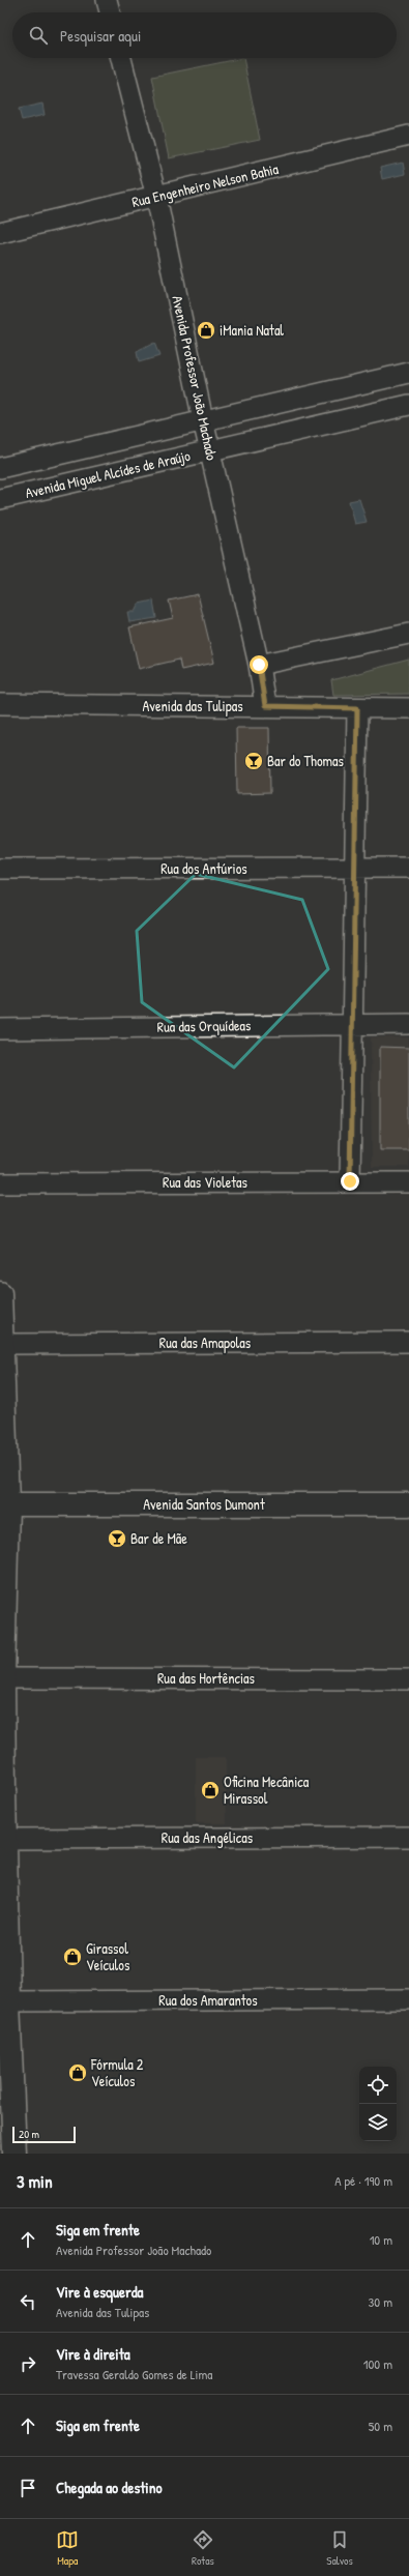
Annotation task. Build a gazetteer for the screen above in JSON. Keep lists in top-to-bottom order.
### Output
{
  "streets": {
    "street": [
      "Rua Engenheiro Nelson Bahia",
      "Avenida Professor João Machado",
      "Avenida Miguel Alcídes de Araújo",
      "Avenida das Tulipas",
      "Rua dos Antúrios",
      "Rua das Orquídeas",
      "Rua das Violetas",
      "Rua das Amapolas",
      "Avenida Santos Dumont",
      "Rua das Hortências",
      "Rua das Angélicas",
      "Rua dos Amarantos"
    ]
  },
  "crossings": [
    ["Rua Engenheiro Nelson Bahia", "Avenida Professor João Machado"],
    ["Avenida Professor João Machado", "Avenida Miguel Alcídes de Araújo"],
    ["Avenida Professor João Machado", "Avenida das Tulipas"]
  ],
  "places": {
    "shop": [
      "iMania Natal",
      "Oficina Mecânica Mirassol",
      "Girassol Veículos",
      "Fórmula 2 Veículos"
    ],
    "bar": ["Bar do Thomas", "Bar de Mãe"]
  },
  "scale_bar": "20 m",
  "page": {
    "search": "Pesquisar aqui",
    "scale": "20 m",
    "heading": ["3 min", "A pé · 190 m"],
    "list": [
      ["Siga em frente", "Avenida Professor João Machado", "10 m"],
      ["Vire à esquerda", "Avenida das Tulipas", "30 m"],
      ["Vire à direita", "Travessa Geraldo Gomes de Lima", "100 m"],
      ["Siga em frente", "50 m"],
      "Chegada ao destino"
    ],
    "nav": ["Mapa", "Rotas", "Salvos"]
  }
}
